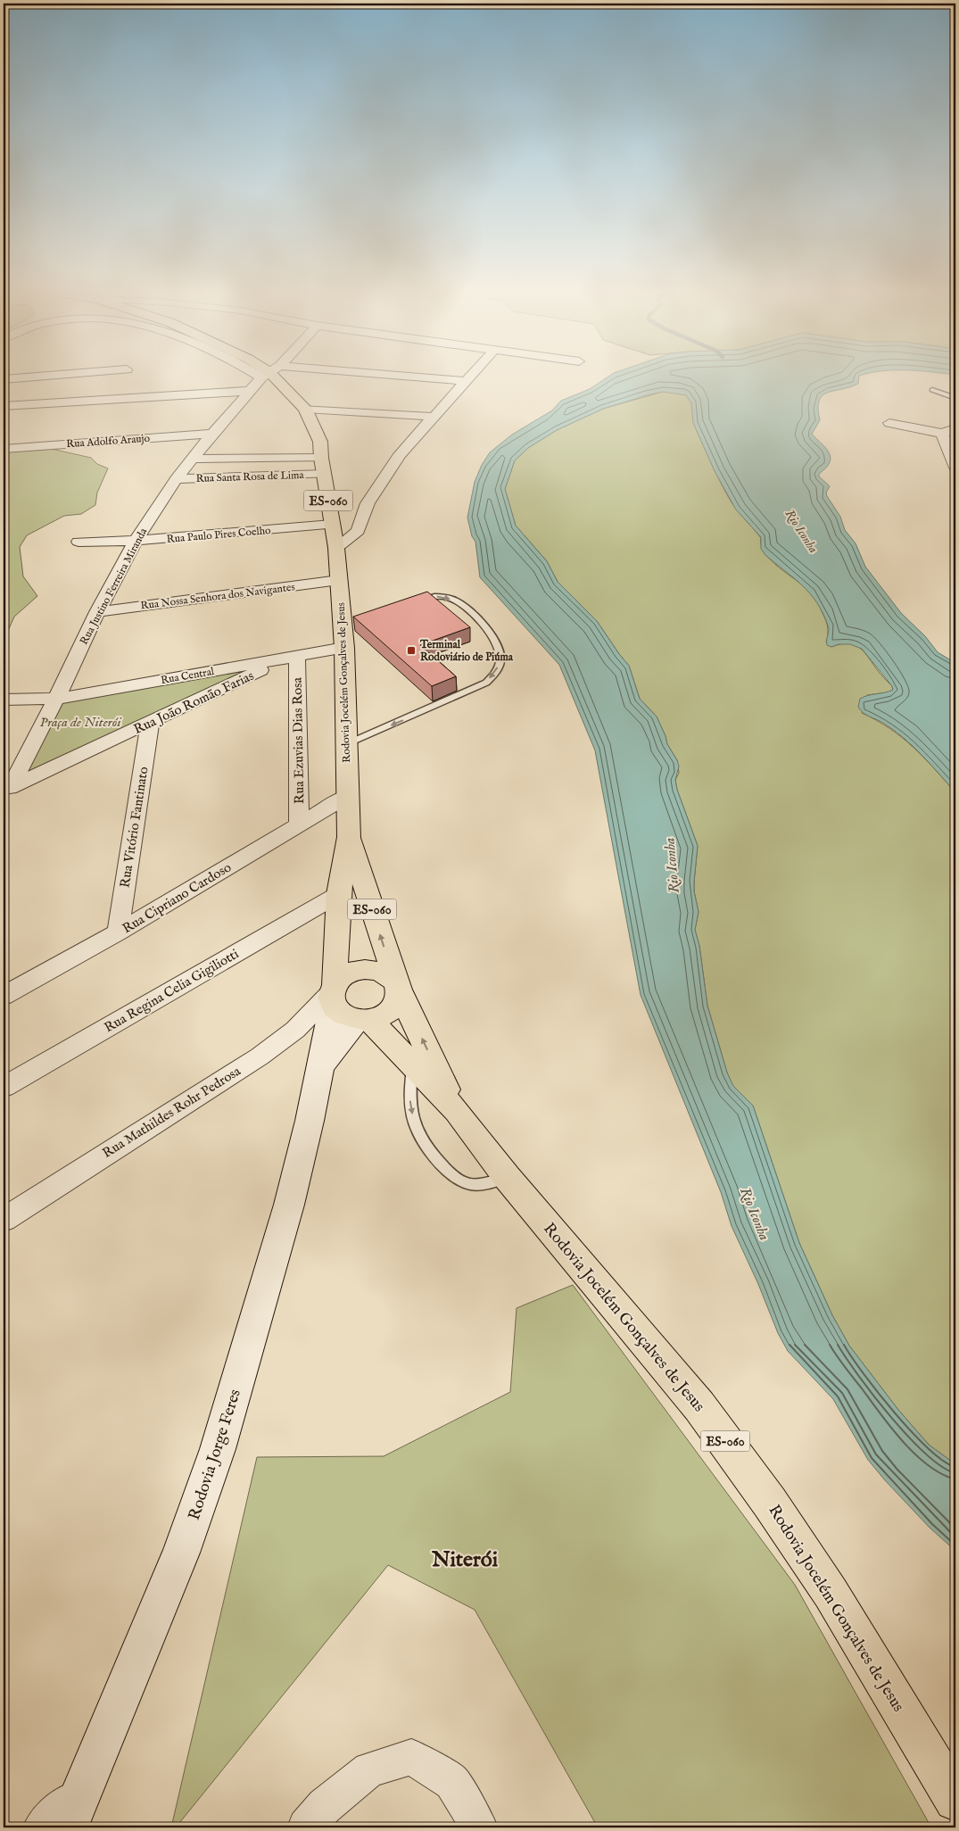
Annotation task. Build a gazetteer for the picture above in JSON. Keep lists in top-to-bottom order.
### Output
{
  "streets": {
    "main road": ["ES-060", "Rodovia Jocelém Gonçalves de Jesus", "Rodovia Jorge Feres"],
    "street": [
      "Rua Adolfo Araujo",
      "Rua Santa Rosa de Lima",
      "Rua Paulo Pires Coelho",
      "Rua Justino Ferreira Miranda",
      "Rua Nossa Senhora dos Navigantes",
      "Rua Central",
      "Rua João Romão Farias",
      "Rua Ezuvias Dias Rosa",
      "Rua Vitório Fantinato",
      "Rua Cipriano Cardoso",
      "Rua Regina Celia Gigiliotti",
      "Rua Mathildes Rohr Pedrosa"
    ]
  },
  "crossings": [
    ["Rua Adolfo Araujo", "Rua Justino Ferreira Miranda"],
    ["Rua Santa Rosa de Lima", "Rua Justino Ferreira Miranda"],
    ["Rua Santa Rosa de Lima", "Rodovia Jocelém Gonçalves de Jesus"],
    ["ES-060", "Rodovia Jocelém Gonçalves de Jesus"],
    ["ES-060", "Rua Mathildes Rohr Pedrosa"],
    ["ES-060", "Rodovia Jorge Feres"],
    ["Rua Paulo Pires Coelho", "Rua Justino Ferreira Miranda"],
    ["Rua Paulo Pires Coelho", "Rodovia Jocelém Gonçalves de Jesus"],
    ["Rua Justino Ferreira Miranda", "Rua Nossa Senhora dos Navigantes"],
    ["Rua Justino Ferreira Miranda", "Rua Central"],
    ["Rua Justino Ferreira Miranda", "Rua João Romão Farias"],
    ["Rua Nossa Senhora dos Navigantes", "Rodovia Jocelém Gonçalves de Jesus"],
    ["Rua Central", "Rodovia Jocelém Gonçalves de Jesus"],
    ["Rua Central", "Rua João Romão Farias"],
    ["Rua Central", "Rua Ezuvias Dias Rosa"],
    ["Rodovia Jocelém Gonçalves de Jesus", "Rua Cipriano Cardoso"],
    ["Rodovia Jocelém Gonçalves de Jesus", "Rua Regina Celia Gigiliotti"],
    ["Rodovia Jocelém Gonçalves de Jesus", "Rua Mathildes Rohr Pedrosa"],
    ["Rodovia Jocelém Gonçalves de Jesus", "Rodovia Jorge Feres"],
    ["Rua João Romão Farias", "Rua Ezuvias Dias Rosa"],
    ["Rua João Romão Farias", "Rua Vitório Fantinato"],
    ["Rua Ezuvias Dias Rosa", "Rua Cipriano Cardoso"],
    ["Rua Vitório Fantinato", "Rua Cipriano Cardoso"],
    ["Rua Mathildes Rohr Pedrosa", "Rodovia Jorge Feres"]
  ],
  "districts": ["Niterói"],
  "water": ["Rio Iconha"],
  "parks": ["Praça de Niterói"],
  "places": {
    "transit": ["Terminal Rodoviário de Piúma"]
  }
}
